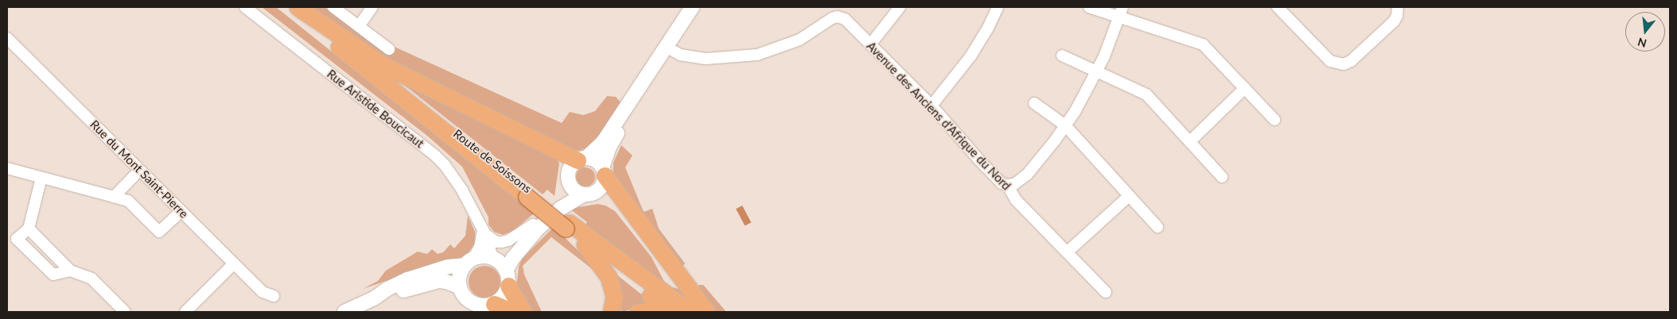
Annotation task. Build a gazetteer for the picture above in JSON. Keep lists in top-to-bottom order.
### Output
{
  "streets": {
    "main road": ["Route de Soissons"],
    "street": ["Rue Aristide Boucicaut", "Avenue des Anciens d'Afrique du Nord", "Rue du Mont Saint-Pierre"]
  },
  "north": "bottom"
}
